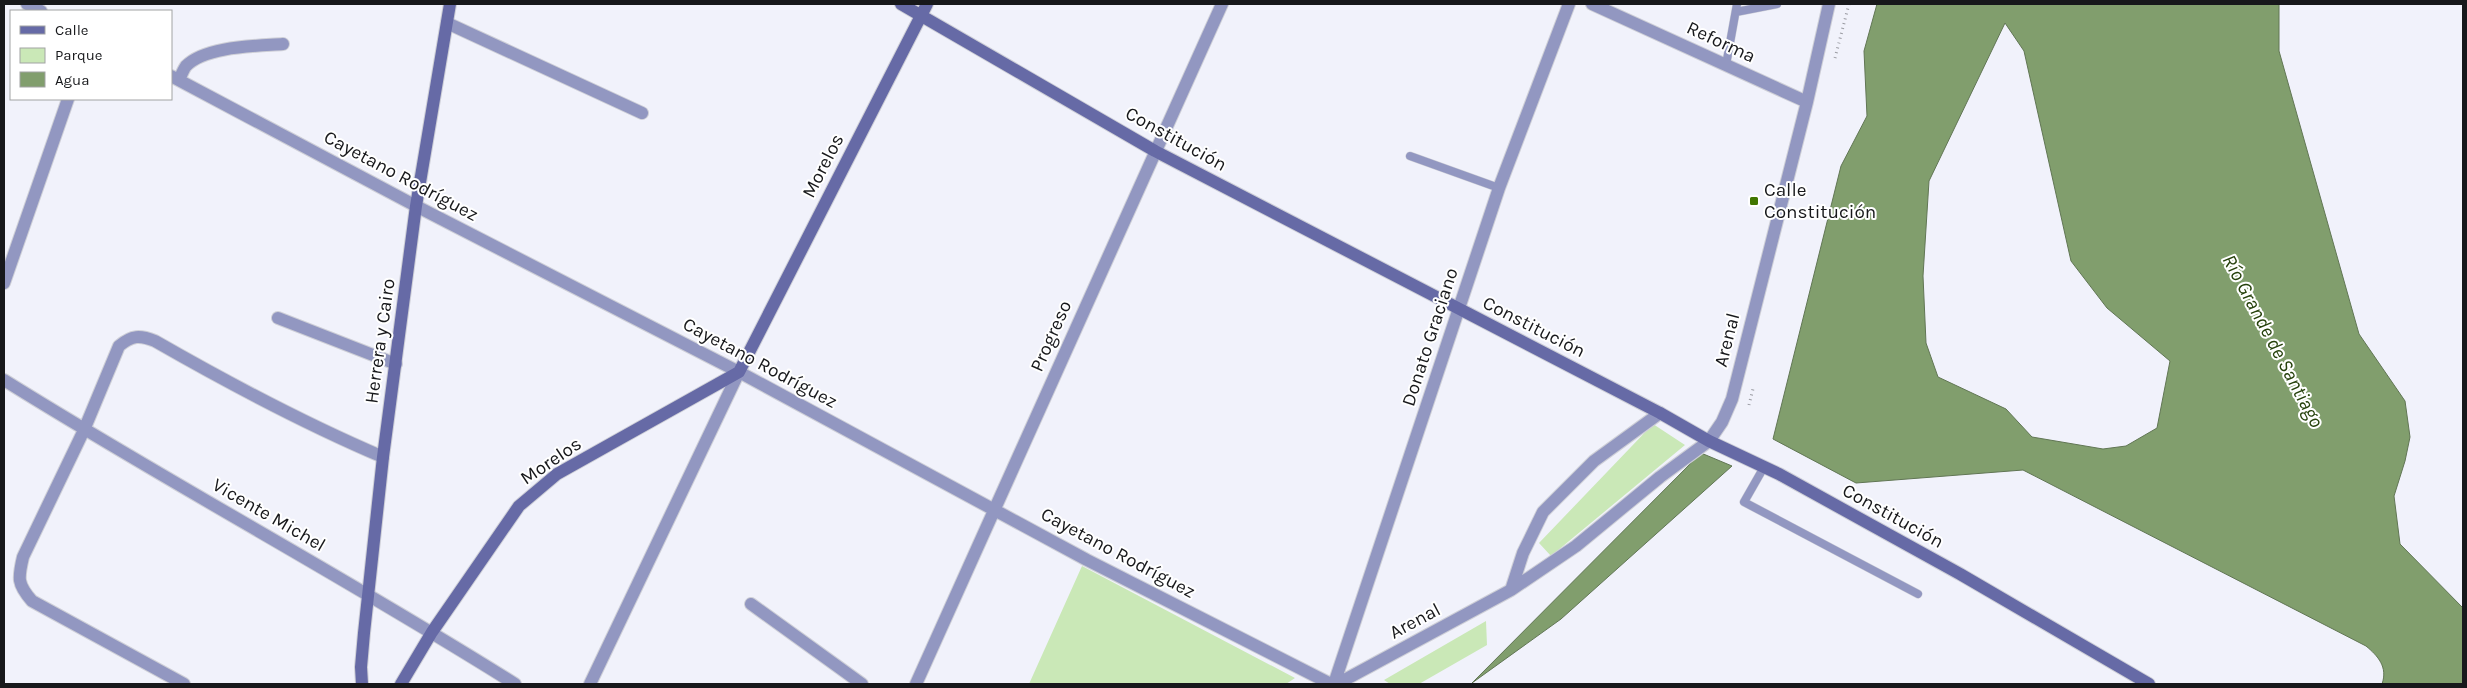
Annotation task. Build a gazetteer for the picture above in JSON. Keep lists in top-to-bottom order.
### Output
{
  "streets": {
    "street": [
      "Reforma",
      "Constitución",
      "Morelos",
      "Cayetano Rodríguez",
      "Progreso",
      "Donato Graciano",
      "Arenal",
      "Herrera y Cairo",
      "Vicente Michel"
    ]
  },
  "crossings": [
    ["Reforma", "Arenal"],
    ["Constitución", "Morelos"],
    ["Constitución", "Progreso"],
    ["Constitución", "Donato Graciano"],
    ["Constitución", "Arenal"],
    ["Morelos", "Cayetano Rodríguez"],
    ["Morelos", "Vicente Michel"],
    ["Cayetano Rodríguez", "Progreso"],
    ["Cayetano Rodríguez", "Donato Graciano"],
    ["Cayetano Rodríguez", "Arenal"],
    ["Cayetano Rodríguez", "Herrera y Cairo"],
    ["Donato Graciano", "Arenal"],
    ["Herrera y Cairo", "Vicente Michel"]
  ],
  "water": ["Río Grande de Santiago"],
  "places": {
    "transit": ["Calle Constitución"]
  },
  "legend": ["Calle", "Parque", "Agua"]
}
